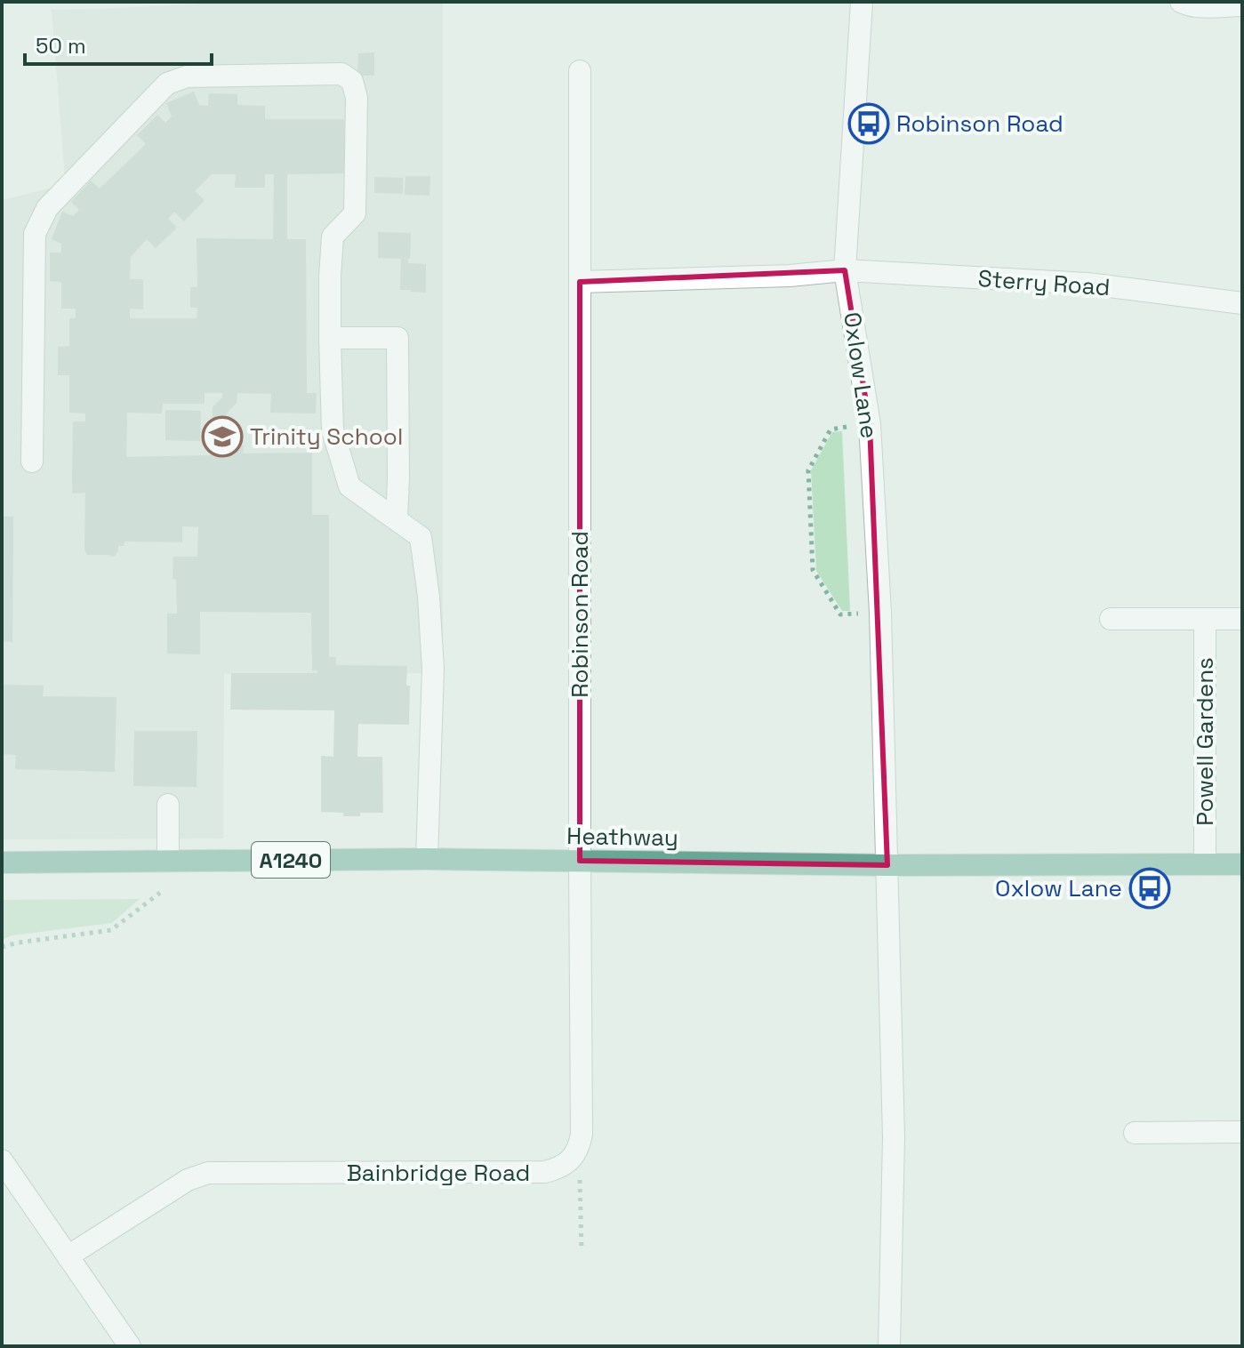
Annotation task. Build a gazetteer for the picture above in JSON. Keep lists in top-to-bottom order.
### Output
{
  "streets": {
    "main road": ["Heathway", "A1240"],
    "street": [
      "Sterry Road",
      "Oxlow Lane",
      "Robinson Road",
      "Powell Gardens",
      "Bainbridge Road"
    ]
  },
  "crossings": [
    ["Sterry Road", "Oxlow Lane"],
    ["Oxlow Lane", "Heathway"],
    ["Robinson Road", "Heathway"],
    ["Powell Gardens", "Heathway"]
  ],
  "places": {
    "bus stop": ["Robinson Road", "Oxlow Lane"],
    "school or university": ["Trinity School"]
  },
  "scale_bar": "50 m"
}
